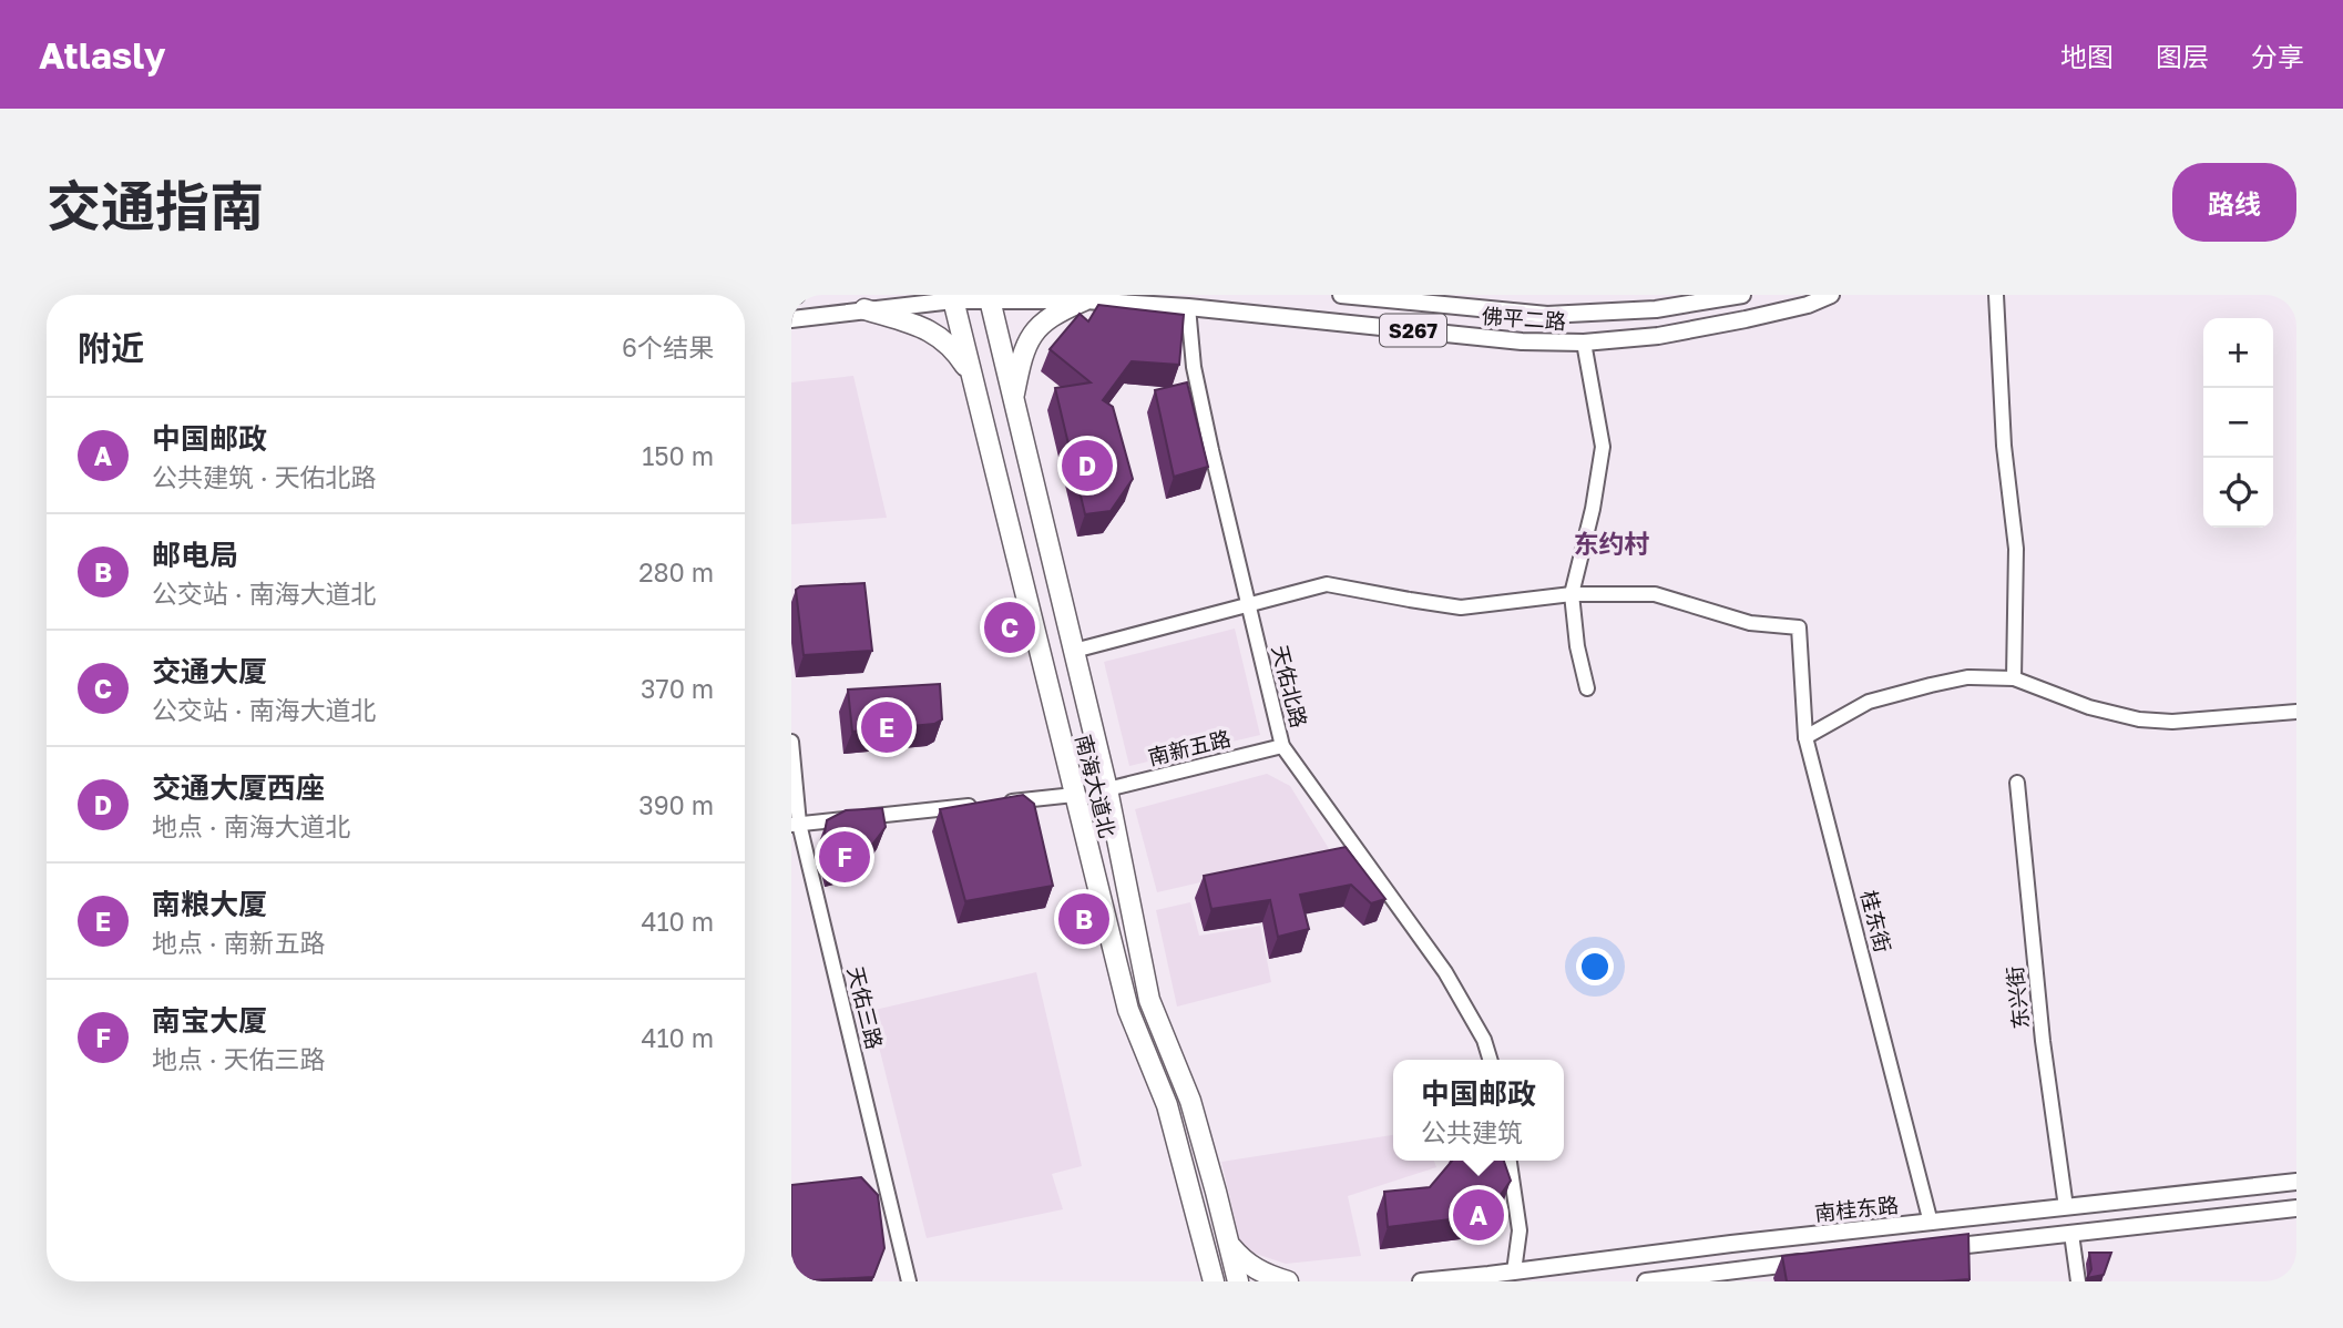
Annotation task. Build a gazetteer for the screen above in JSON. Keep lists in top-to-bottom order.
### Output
{
  "streets": {
    "highway": ["南海大道北"],
    "main road": ["佛平二路", "S267", "南桂东路"],
    "street": [
      "天佑北路",
      "南新五路",
      "桂东街",
      "东兴街",
      "天佑三路"
    ]
  },
  "crossings": [
    ["佛平二路", "天佑北路"],
    ["佛平二路", "南海大道北"],
    ["天佑北路", "南新五路"],
    ["南新五路", "南海大道北"],
    ["桂东街", "南桂东路"],
    ["东兴街", "南桂东路"]
  ],
  "districts": ["东约村"],
  "page": {
    "header": "Atlasly",
    "nav": ["地图", "图层", "分享"],
    "title": "交通指南",
    "buttons": "路线",
    "heading": ["附近", "6个结果"],
    "map_buttons": ["+", "−"],
    "list": [
      {
        "mark": "A",
        "name": "中国邮政",
        "note": "公共建筑 · 天佑北路",
        "value": "150 m"
      },
      {
        "mark": "B",
        "name": "邮电局",
        "note": "公交站 · 南海大道北",
        "value": "280 m"
      },
      {
        "mark": "C",
        "name": "交通大厦",
        "note": "公交站 · 南海大道北",
        "value": "370 m"
      },
      {
        "mark": "D",
        "name": "交通大厦西座",
        "note": "地点 · 南海大道北",
        "value": "390 m"
      },
      {
        "mark": "E",
        "name": "南粮大厦",
        "note": "地点 · 南新五路",
        "value": "410 m"
      },
      {
        "mark": "F",
        "name": "南宝大厦",
        "note": "地点 · 天佑三路",
        "value": "410 m"
      }
    ],
    "pins": [
      "D",
      "C",
      "E",
      "F",
      "B",
      "A"
    ],
    "popup": ["中国邮政", "公共建筑"]
  }
}
